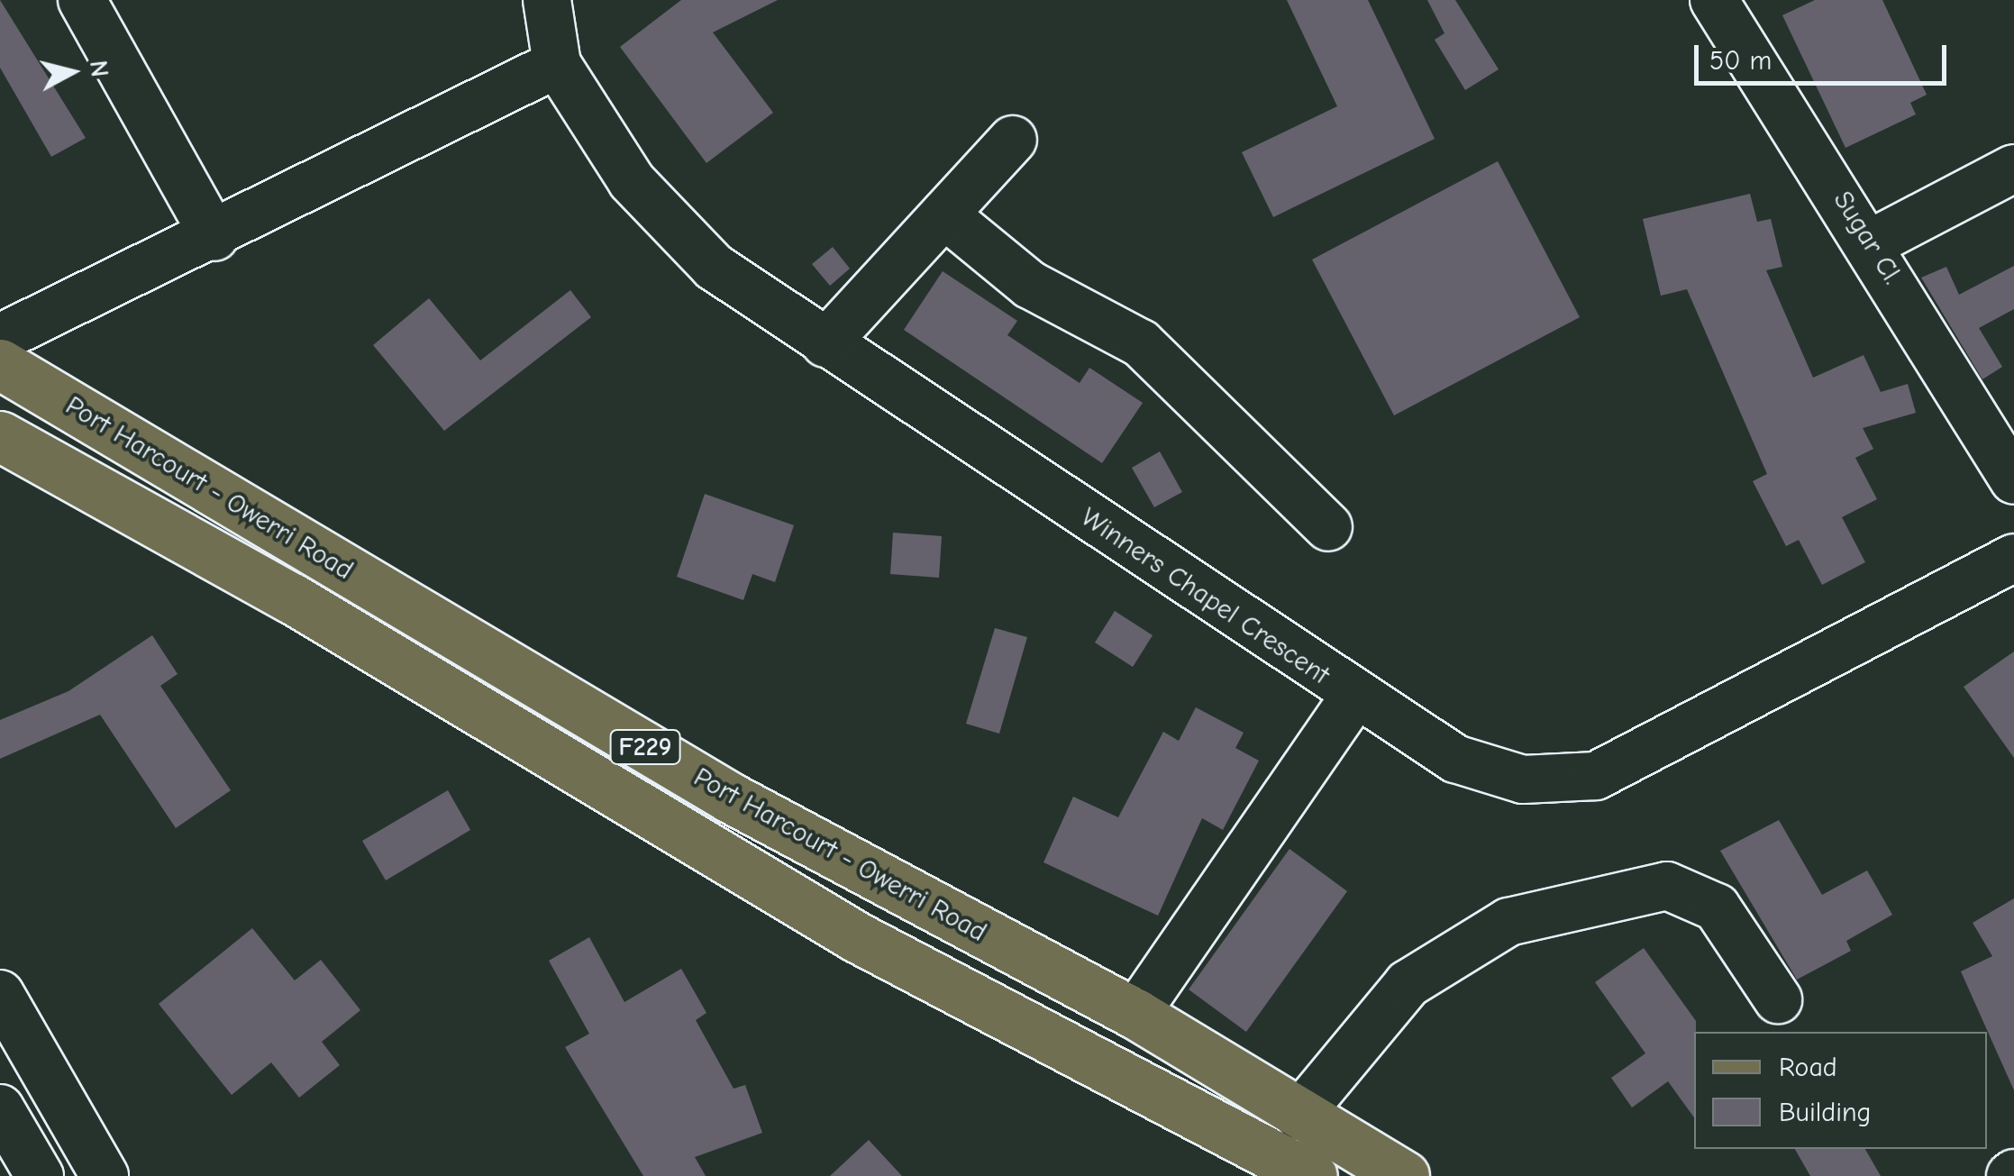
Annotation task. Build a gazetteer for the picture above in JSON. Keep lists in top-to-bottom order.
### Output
{
  "streets": {
    "main road": ["Port Harcourt - Owerri Road", "F229"],
    "street": ["Sugar Cl.", "Winners Chapel Crescent"]
  },
  "legend": ["Road", "Building"],
  "scale_bar": "50 m",
  "north": "right"
}
